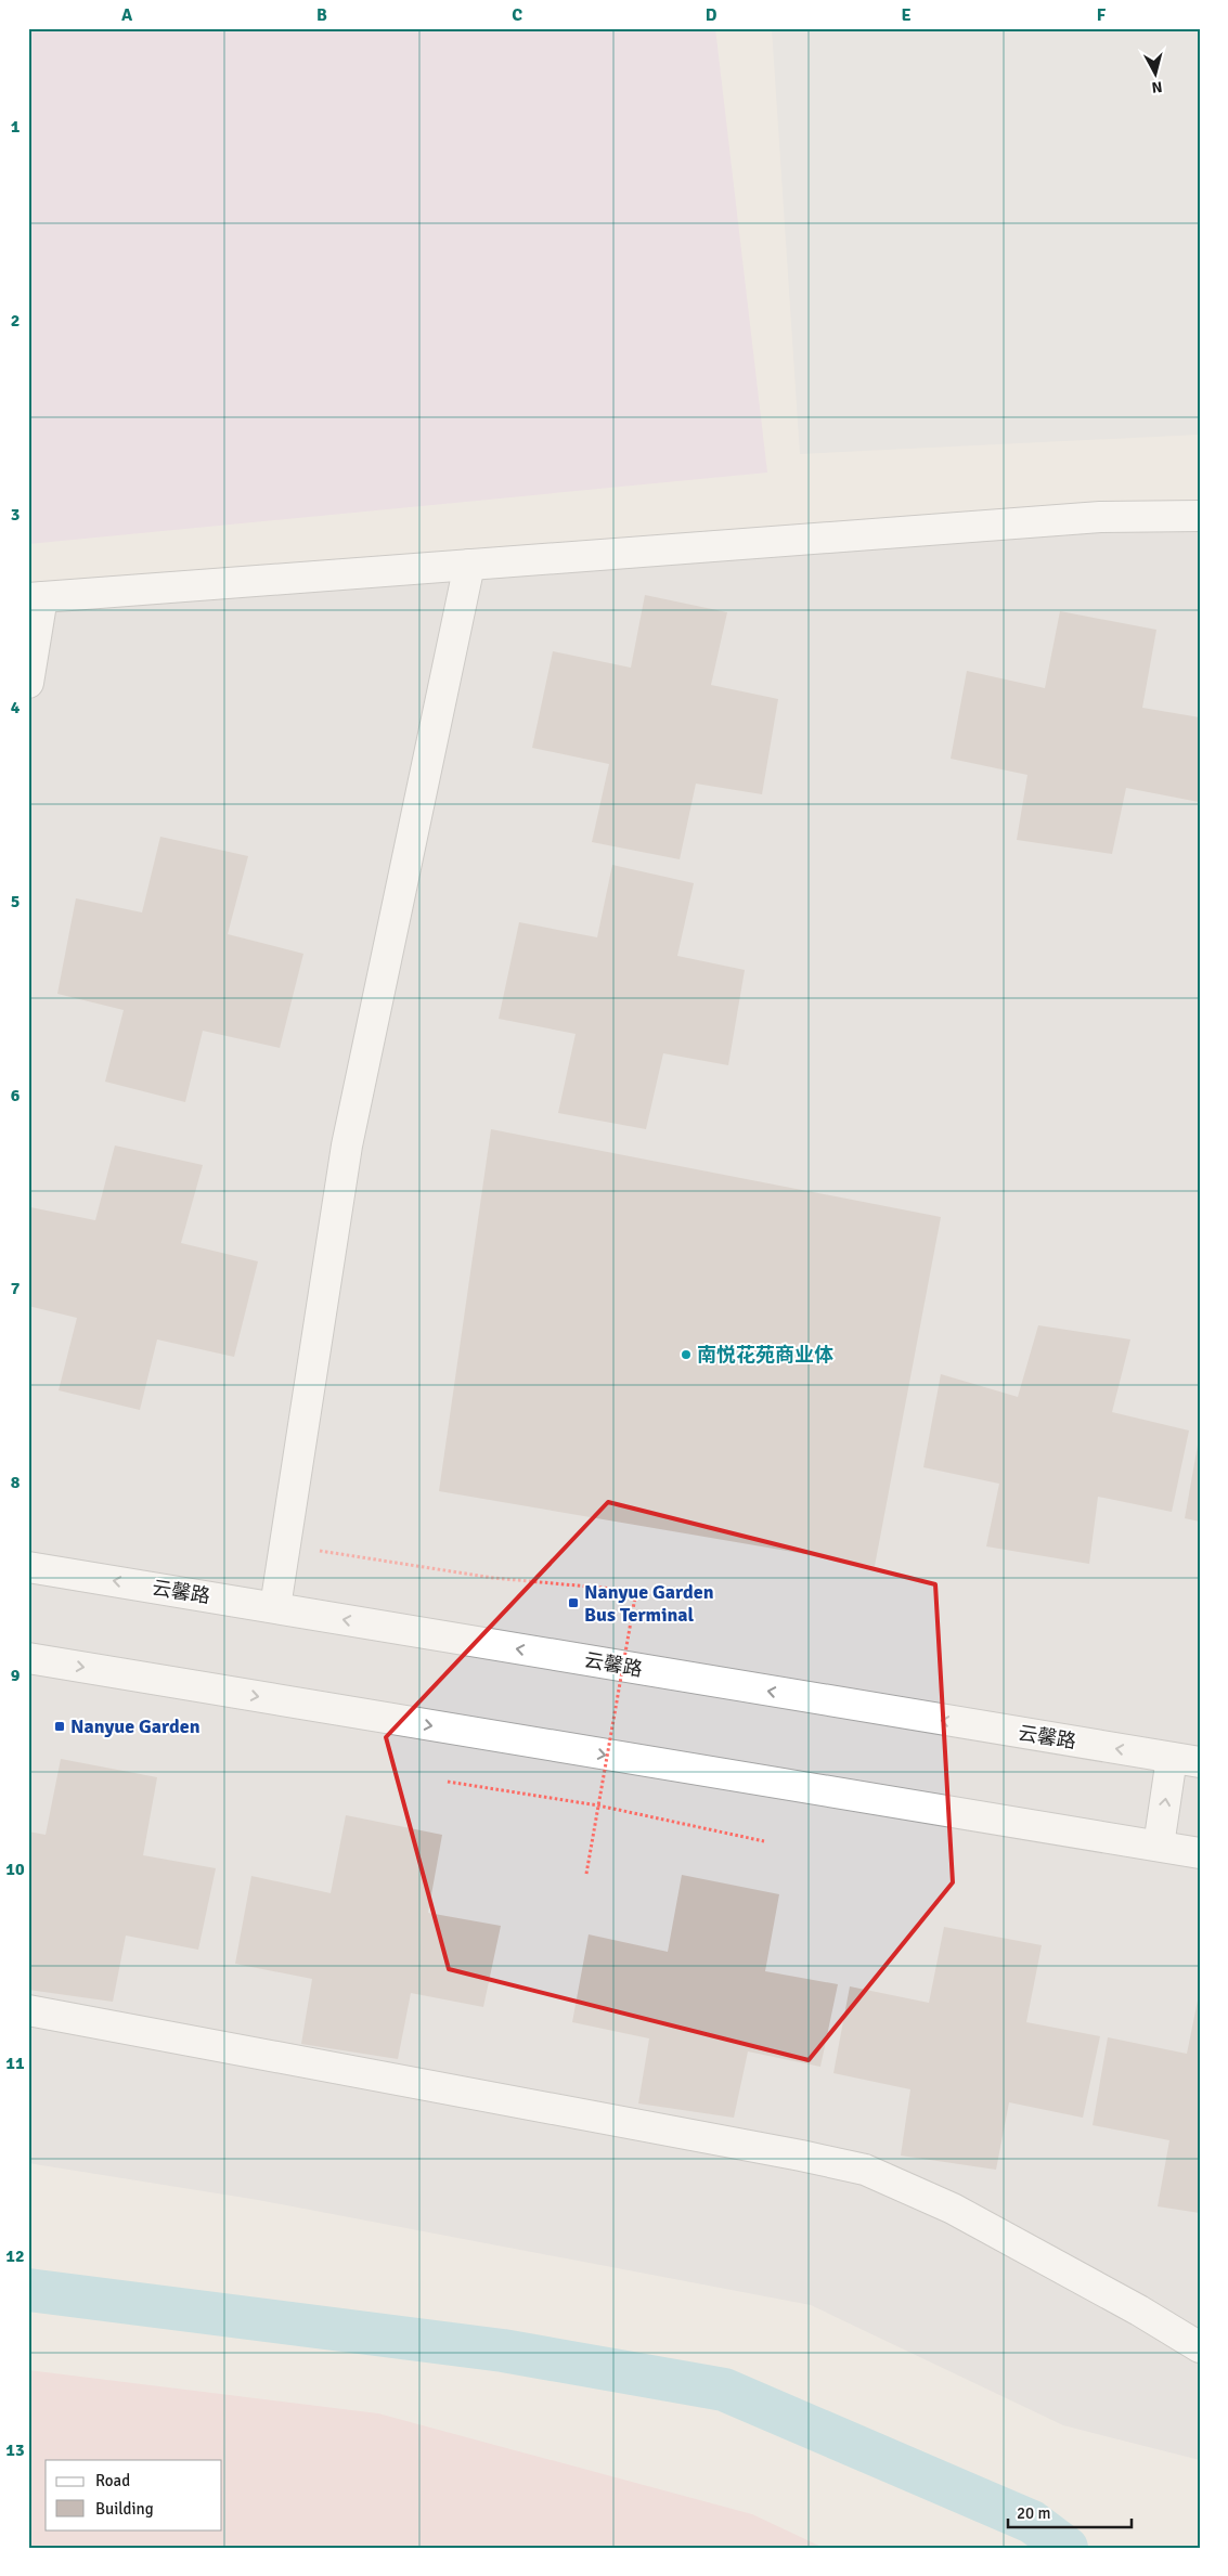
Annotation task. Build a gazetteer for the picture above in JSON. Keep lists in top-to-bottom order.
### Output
{
  "streets": {
    "street": ["云馨路"]
  },
  "places": {
    "other": ["南悦花苑商业体"],
    "transit": ["Nanyue Garden Bus Terminal", "Nanyue Garden"]
  },
  "legend": ["Road", "Building"],
  "scale_bar": "20 m",
  "north": "bottom",
  "grid": {
    "columns": [
      "A",
      "B",
      "C",
      "D",
      "E",
      "F"
    ],
    "rows": [
      "1",
      "2",
      "3",
      "4",
      "5",
      "6",
      "7",
      "8",
      "9",
      "10",
      "11",
      "12",
      "13"
    ]
  }
}
